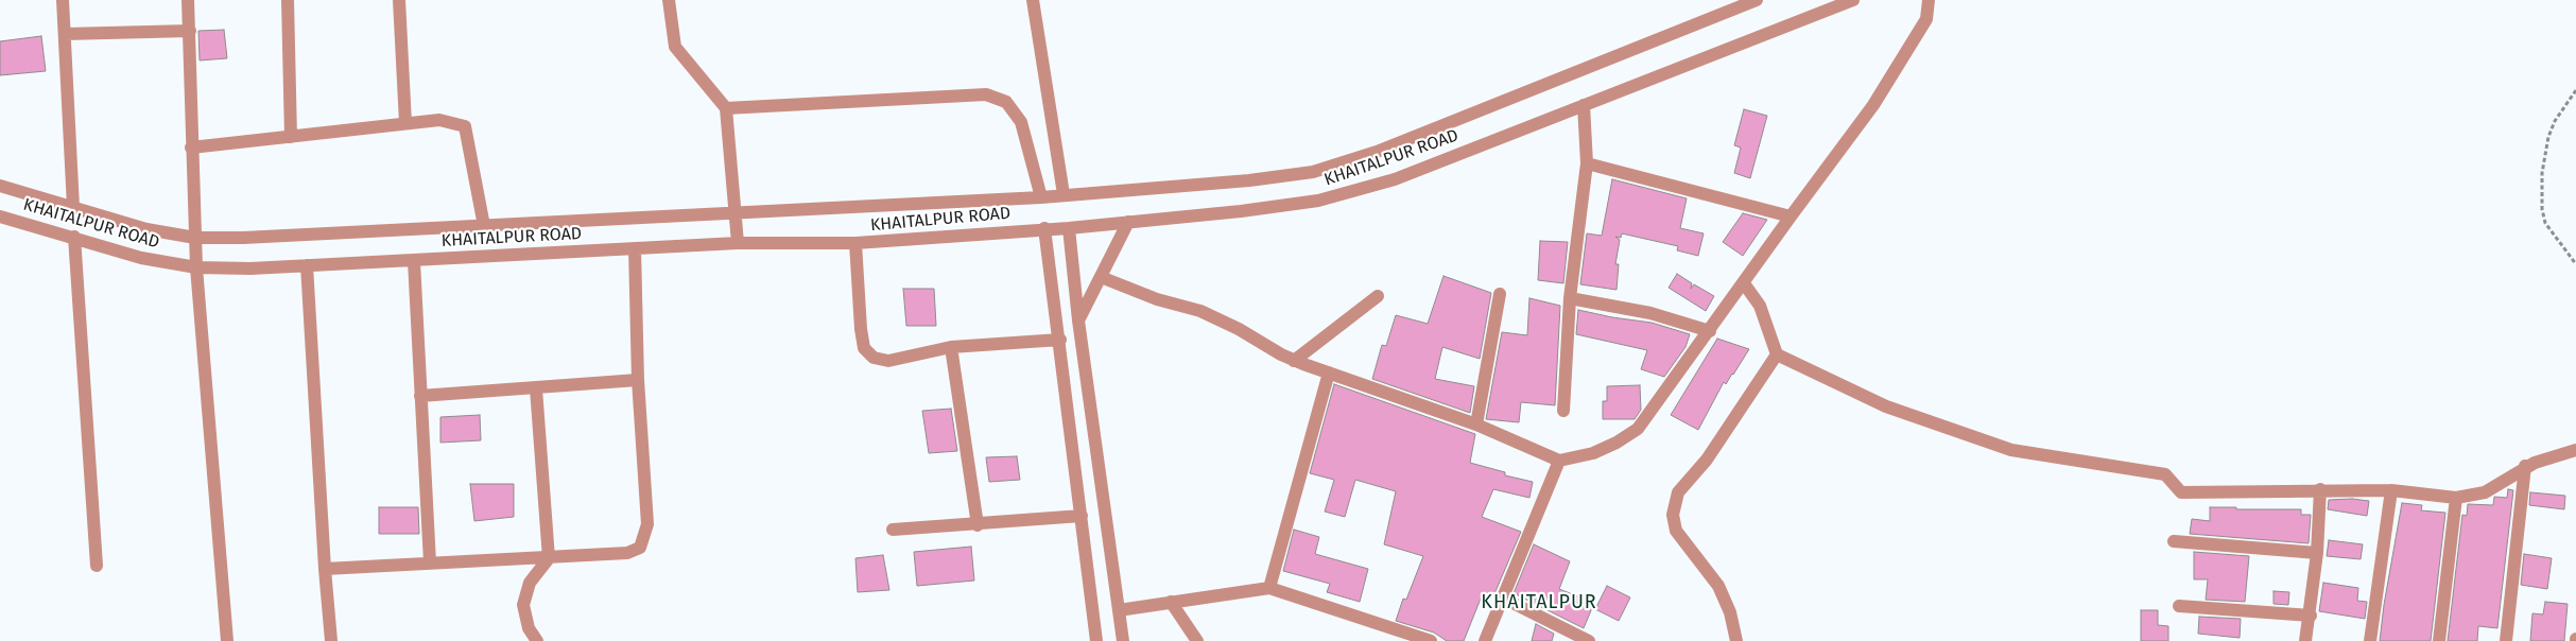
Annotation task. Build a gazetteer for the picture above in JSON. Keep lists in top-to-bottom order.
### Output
{
  "streets": {
    "street": ["KHAITALPUR ROAD"]
  },
  "districts": ["KHAITALPUR"]
}
